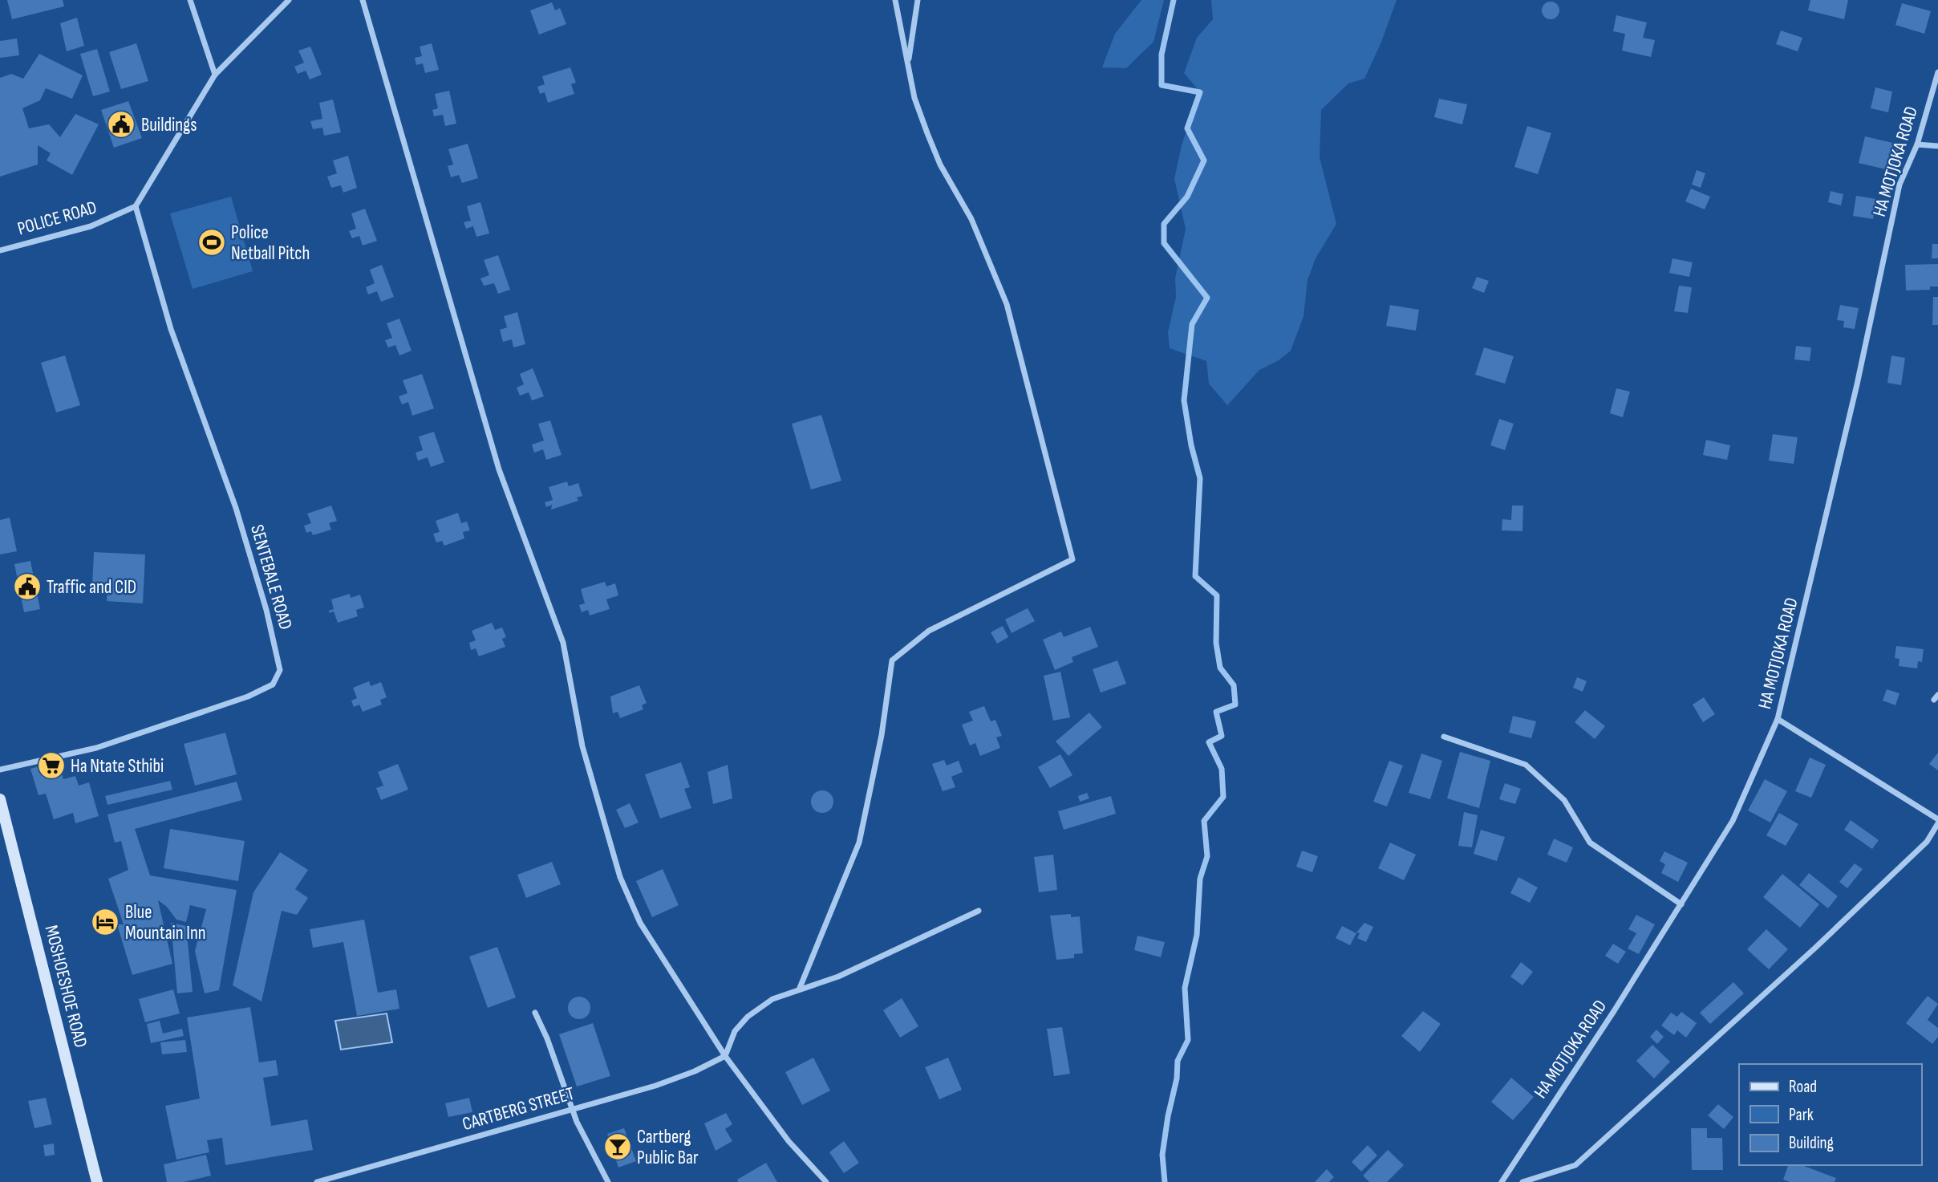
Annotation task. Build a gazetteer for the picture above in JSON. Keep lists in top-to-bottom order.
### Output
{
  "streets": {
    "street": [
      "HA MOTJOKA ROAD",
      "POLICE ROAD",
      "SENTEBALE ROAD",
      "MOSHOESHOE ROAD",
      "CARTBERG STREET"
    ]
  },
  "crossings": [
    ["POLICE ROAD", "SENTEBALE ROAD"]
  ],
  "places": {
    "public building": ["Buildings", "Traffic and CID"],
    "sports": ["Police Netball Pitch"],
    "supermarket": ["Ha Ntate Sthibi"],
    "hotel": ["Blue Mountain Inn"],
    "bar": ["Cartberg Public Bar"]
  },
  "legend": ["Road", "Park", "Building"]
}
